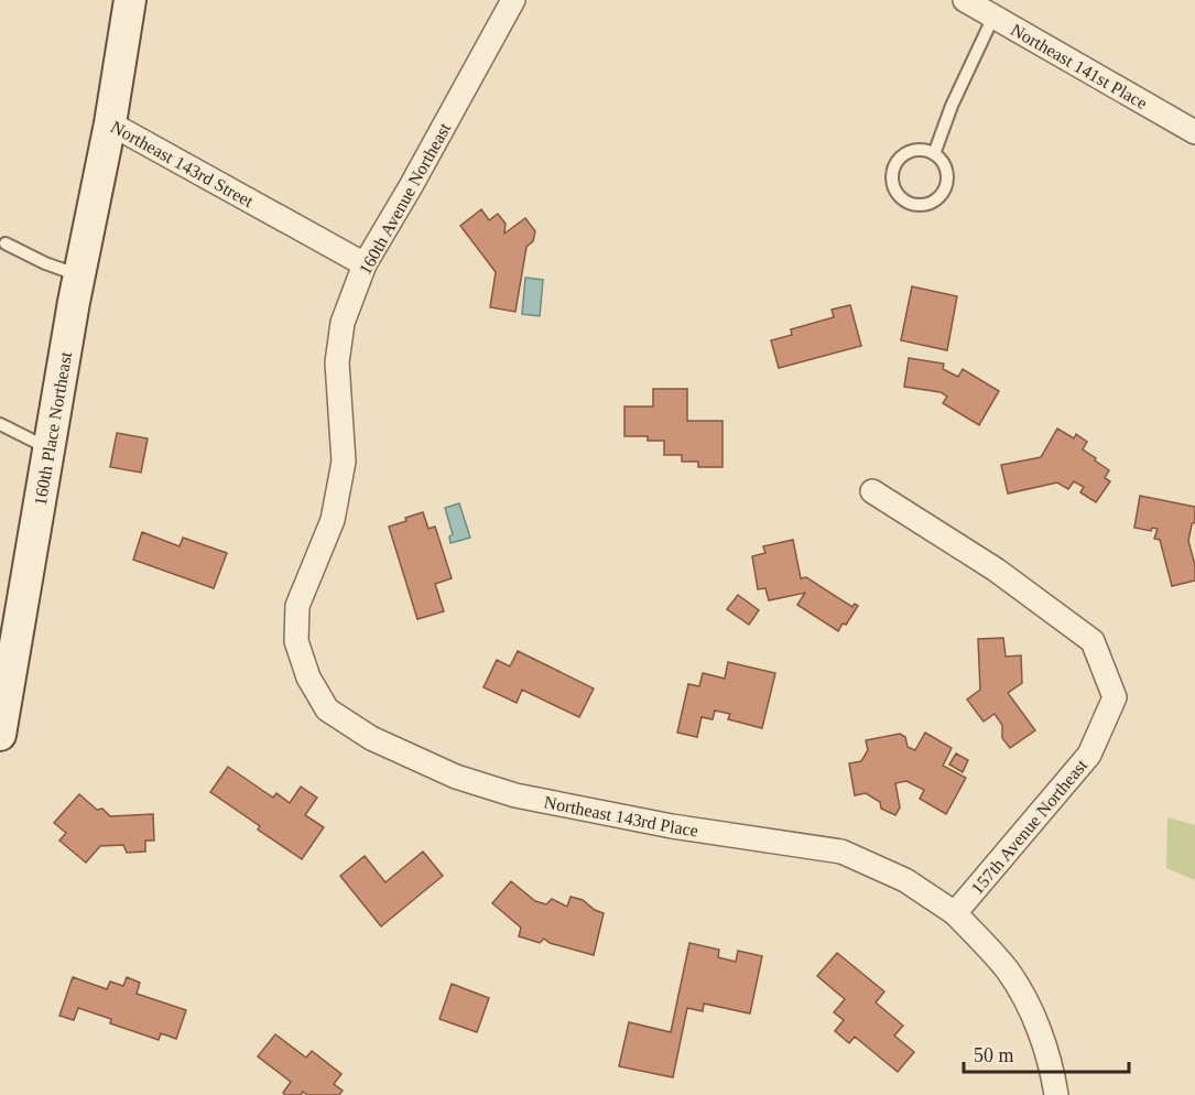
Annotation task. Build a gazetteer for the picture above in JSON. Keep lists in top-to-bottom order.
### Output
{
  "streets": {
    "street": [
      "Northeast 141st Place",
      "Northeast 143rd Street",
      "160th Avenue Northeast",
      "160th Place Northeast",
      "Northeast 143rd Place",
      "157th Avenue Northeast"
    ]
  },
  "crossings": [
    ["Northeast 143rd Street", "160th Avenue Northeast"],
    ["Northeast 143rd Street", "160th Place Northeast"],
    ["160th Avenue Northeast", "Northeast 143rd Place"],
    ["Northeast 143rd Place", "157th Avenue Northeast"]
  ],
  "scale_bar": "50 m"
}
